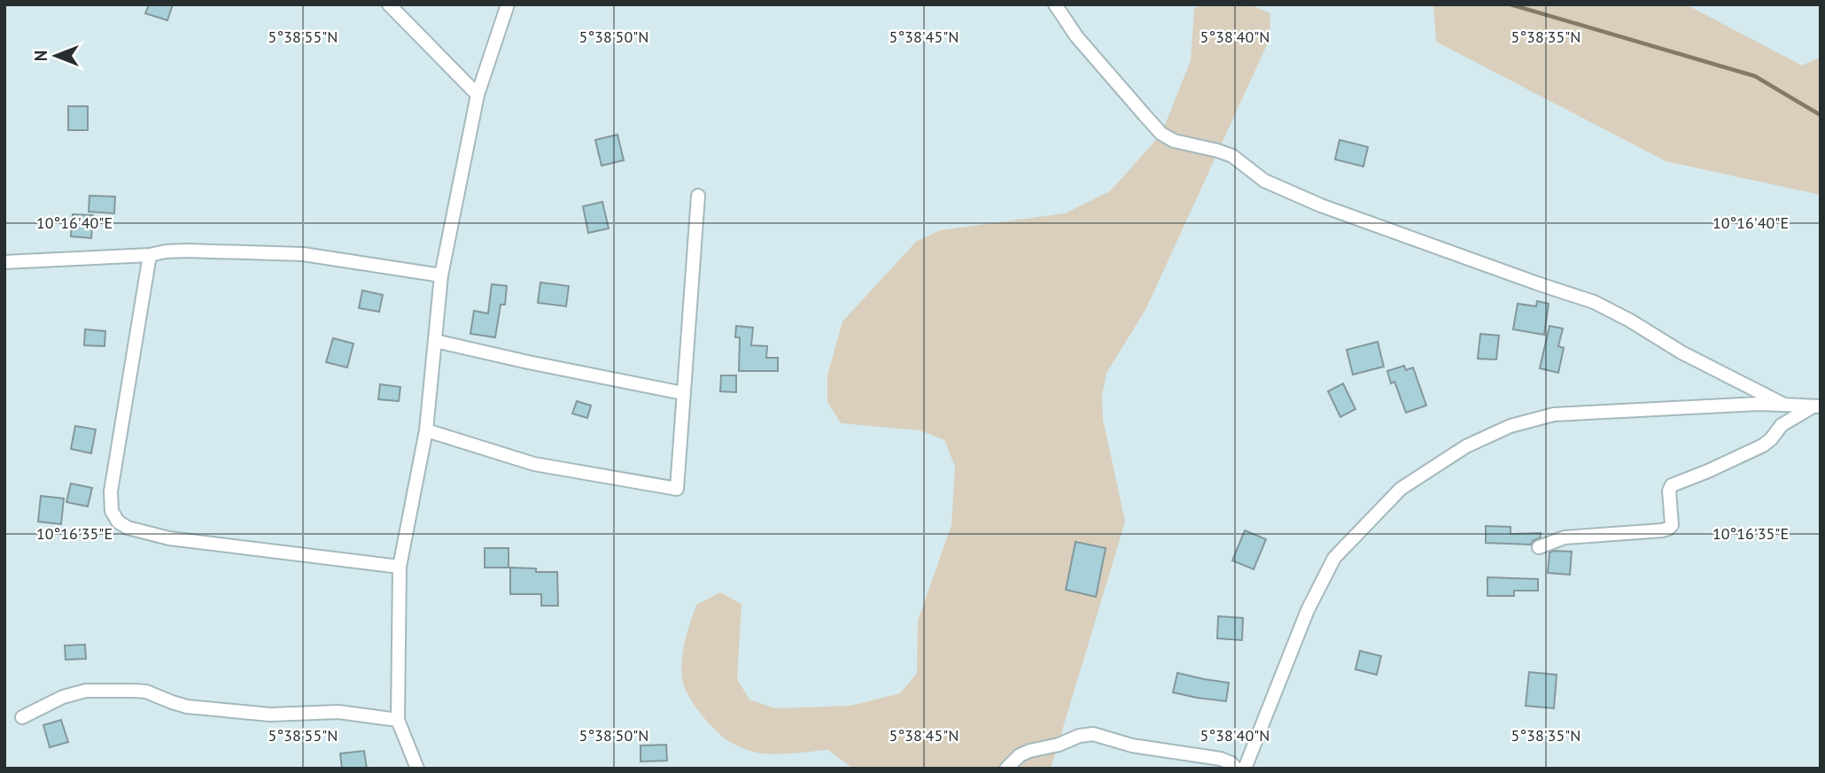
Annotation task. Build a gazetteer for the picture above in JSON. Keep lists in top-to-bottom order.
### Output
{
  "north": "left",
  "coordinates": [
    "5°38'55\"N",
    "5°38'50\"N",
    "5°38'45\"N",
    "5°38'40\"N",
    "5°38'35\"N",
    "10°16'40\"E",
    "10°16'35\"E"
  ]
}
